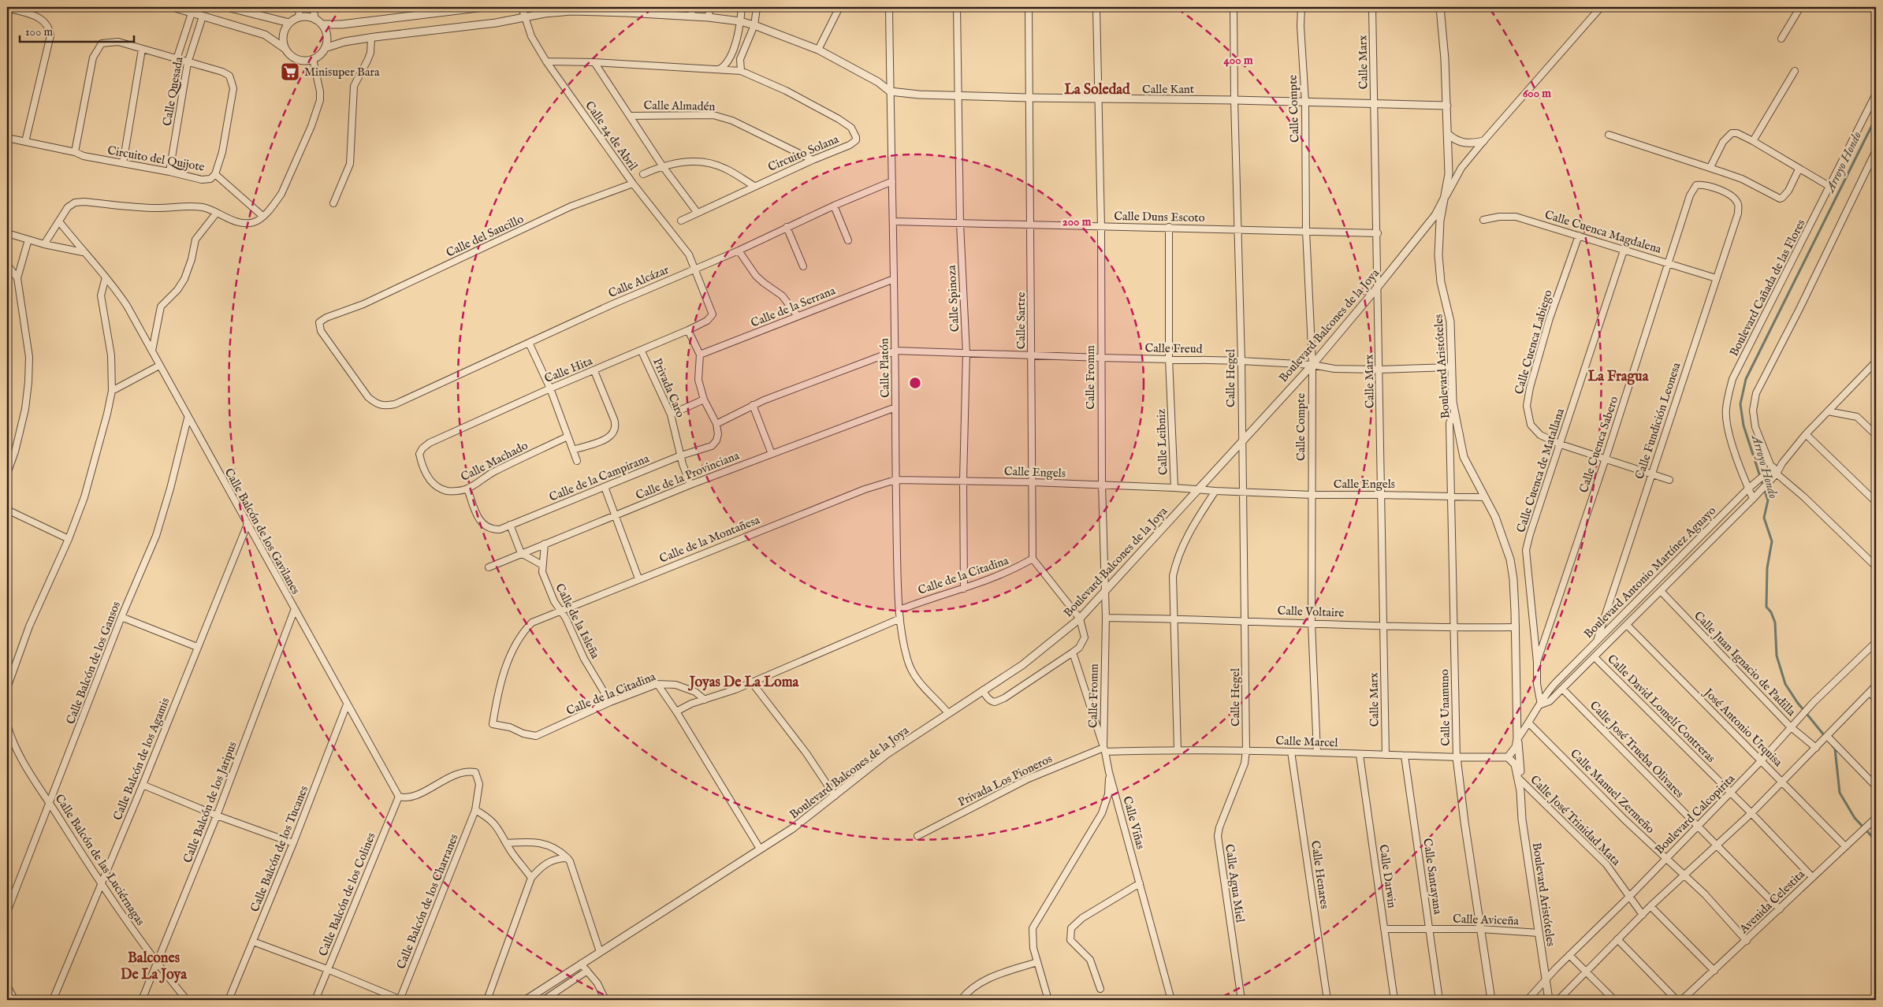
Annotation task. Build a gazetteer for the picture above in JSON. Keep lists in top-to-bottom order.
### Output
{
  "streets": {
    "street": [
      "Calle Marx",
      "Calle Kant",
      "Calle Quesada",
      "Calle Almadén",
      "Calle Compte",
      "Calle 24 de Abril",
      "Circuito Solana",
      "Circuito del Quijote",
      "Calle Duns Escoto",
      "Calle Cuenca Magdalena",
      "Calle del Saucillo",
      "Calle Alcázar",
      "Boulevard Cañada de las Flores",
      "Calle Spinoza",
      "Calle de la Serrana",
      "Calle Sartre",
      "Boulevard Balcones de la Joya",
      "Calle Cuenca Labiego",
      "Calle Freud",
      "Boulevard Aristóteles",
      "Calle Platón",
      "Calle Hita",
      "Calle Fromm",
      "Calle Hegel",
      "Privada Caro",
      "Calle Fundición Leonesa",
      "Calle Leibniz",
      "Calle Cuenca Sabero",
      "Calle Machado",
      "Calle Cuenca de Matallana",
      "Calle Engels",
      "Calle de la Provinciana",
      "Calle de la Campirana",
      "Calle Balcón de los Gavilanes",
      "Calle de la Montañesa",
      "Boulevard Antonio Martínez Aguayo",
      "Calle de la Citadina",
      "Calle Voltaire",
      "Calle de la Isleña",
      "Calle Balcón de los Gansos",
      "Calle Juan Ignacio de Padilla",
      "Calle Unamuno",
      "Calle David Lomelí Contreras",
      "José Antonio Urquisa",
      "Calle Marcel",
      "Calle José Trueba Olivares",
      "Calle Balcón de los Agamis",
      "Privada Los Pioneros",
      "Calle Manuel Zermeño",
      "Calle Balcón de los Jaripus",
      "Boulevard Calcopirita",
      "Calle José Trinidad Mata",
      "Calle Viñas",
      "Calle Balcón de los Tucanes",
      "Calle Balcón de las Luciérnagas",
      "Calle Henares",
      "Calle Darwin",
      "Calle Santayana",
      "Calle Agua Miel",
      "Calle Balcón de los Colines",
      "Calle Balcón de los Charranes",
      "Avenida Celestita",
      "Calle Aviceña"
    ]
  },
  "crossings": [
    ["Calle Marx", "Calle Kant"],
    ["Calle Marx", "Calle Duns Escoto"],
    ["Calle Marx", "Boulevard Balcones de la Joya"],
    ["Calle Marx", "Calle Freud"],
    ["Calle Marx", "Calle Engels"],
    ["Calle Marx", "Calle Voltaire"],
    ["Calle Marx", "Calle Marcel"],
    ["Calle Kant", "Calle Compte"],
    ["Calle Kant", "Calle Spinoza"],
    ["Calle Kant", "Calle Sartre"],
    ["Calle Kant", "Boulevard Aristóteles"],
    ["Calle Kant", "Calle Platón"],
    ["Calle Kant", "Calle Fromm"],
    ["Calle Kant", "Calle Hegel"],
    ["Calle Quesada", "Circuito del Quijote"],
    ["Calle Almadén", "Circuito Solana"],
    ["Calle Compte", "Calle Duns Escoto"],
    ["Calle Compte", "Boulevard Balcones de la Joya"],
    ["Calle Compte", "Calle Freud"],
    ["Calle Compte", "Calle Engels"],
    ["Calle Compte", "Calle Voltaire"],
    ["Calle Compte", "Calle Marcel"],
    ["Calle 24 de Abril", "Circuito Solana"],
    ["Calle 24 de Abril", "Calle del Saucillo"],
    ["Calle 24 de Abril", "Calle Alcázar"],
    ["Calle 24 de Abril", "Calle Hita"],
    ["Calle Duns Escoto", "Calle Spinoza"],
    ["Calle Duns Escoto", "Calle Sartre"],
    ["Calle Duns Escoto", "Calle Platón"],
    ["Calle Duns Escoto", "Calle Fromm"],
    ["Calle Duns Escoto", "Calle Hegel"],
    ["Calle Duns Escoto", "Calle Leibniz"],
    ["Calle Cuenca Magdalena", "Calle Cuenca Labiego"],
    ["Calle Cuenca Magdalena", "Calle Fundición Leonesa"],
    ["Calle Cuenca Magdalena", "Calle Cuenca Sabero"],
    ["Calle Cuenca Magdalena", "Calle Cuenca de Matallana"],
    ["Calle del Saucillo", "Calle Alcázar"],
    ["Calle Alcázar", "Calle Platón"],
    ["Boulevard Cañada de las Flores", "Boulevard Antonio Martínez Aguayo"],
    ["Calle Spinoza", "Calle Freud"],
    ["Calle Spinoza", "Calle Engels"],
    ["Calle Spinoza", "Calle de la Citadina"],
    ["Calle de la Serrana", "Calle Platón"],
    ["Calle Sartre", "Calle Freud"],
    ["Calle Sartre", "Calle Engels"],
    ["Calle Sartre", "Calle de la Citadina"],
    ["Boulevard Balcones de la Joya", "Calle Freud"],
    ["Boulevard Balcones de la Joya", "Boulevard Aristóteles"],
    ["Boulevard Balcones de la Joya", "Calle Platón"],
    ["Boulevard Balcones de la Joya", "Calle Fromm"],
    ["Boulevard Balcones de la Joya", "Calle Hegel"],
    ["Boulevard Balcones de la Joya", "Calle Leibniz"],
    ["Calle Cuenca Labiego", "Calle Fundición Leonesa"],
    ["Calle Cuenca Labiego", "Calle Cuenca Sabero"],
    ["Calle Cuenca Labiego", "Calle Cuenca de Matallana"],
    ["Calle Freud", "Boulevard Aristóteles"],
    ["Calle Freud", "Calle Platón"],
    ["Calle Freud", "Calle Fromm"],
    ["Calle Freud", "Calle Hegel"],
    ["Calle Freud", "Calle Leibniz"],
    ["Boulevard Aristóteles", "Calle Engels"],
    ["Boulevard Aristóteles", "Boulevard Antonio Martínez Aguayo"],
    ["Boulevard Aristóteles", "Calle Voltaire"],
    ["Boulevard Aristóteles", "Calle Unamuno"],
    ["Boulevard Aristóteles", "Calle Marcel"],
    ["Boulevard Aristóteles", "Boulevard Calcopirita"],
    ["Boulevard Aristóteles", "Calle José Trinidad Mata"],
    ["Boulevard Aristóteles", "Calle Aviceña"],
    ["Calle Platón", "Calle Engels"],
    ["Calle Platón", "Calle de la Provinciana"],
    ["Calle Platón", "Calle de la Montañesa"],
    ["Calle Platón", "Calle de la Citadina"],
    ["Calle Hita", "Privada Caro"],
    ["Calle Hita", "Calle Machado"],
    ["Calle Fromm", "Calle Engels"],
    ["Calle Fromm", "Calle Voltaire"],
    ["Calle Fromm", "Calle Marcel"],
    ["Calle Fromm", "Privada Los Pioneros"],
    ["Calle Fromm", "Calle Viñas"],
    ["Calle Hegel", "Calle Leibniz"],
    ["Calle Hegel", "Calle Engels"],
    ["Calle Hegel", "Calle Voltaire"],
    ["Calle Hegel", "Calle Marcel"],
    ["Calle Hegel", "Calle Agua Miel"],
    ["Privada Caro", "Calle de la Provinciana"],
    ["Privada Caro", "Calle de la Campirana"],
    ["Calle Fundición Leonesa", "Calle Cuenca Sabero"],
    ["Calle Fundición Leonesa", "Boulevard Antonio Martínez Aguayo"],
    ["Calle Leibniz", "Calle Engels"],
    ["Calle Cuenca Sabero", "Calle Cuenca de Matallana"],
    ["Calle Machado", "Calle de la Campirana"],
    ["Calle Cuenca de Matallana", "Boulevard Antonio Martínez Aguayo"],
    ["Calle Engels", "Calle de la Montañesa"],
    ["Calle Engels", "Calle Unamuno"],
    ["Calle de la Provinciana", "Calle de la Isleña"],
    ["Calle Balcón de los Gavilanes", "Calle Balcón de los Gansos"],
    ["Calle Balcón de los Gavilanes", "Calle Balcón de los Agamis"],
    ["Calle Balcón de los Gavilanes", "Calle Balcón de los Jaripus"],
    ["Calle Balcón de los Gavilanes", "Calle Balcón de los Tucanes"],
    ["Calle Balcón de los Gavilanes", "Calle Balcón de los Colines"],
    ["Calle Balcón de los Gavilanes", "Calle Balcón de los Charranes"],
    ["Calle de la Montañesa", "Calle de la Citadina"],
    ["Calle de la Montañesa", "Calle de la Isleña"],
    ["Boulevard Antonio Martínez Aguayo", "Calle Juan Ignacio de Padilla"],
    ["Boulevard Antonio Martínez Aguayo", "Calle David Lomelí Contreras"],
    ["Boulevard Antonio Martínez Aguayo", "José Antonio Urquisa"],
    ["Boulevard Antonio Martínez Aguayo", "Calle José Trueba Olivares"],
    ["Boulevard Antonio Martínez Aguayo", "Calle Manuel Zermeño"],
    ["Calle de la Citadina", "Calle de la Isleña"],
    ["Calle Voltaire", "Calle Unamuno"],
    ["Calle Balcón de los Gansos", "Calle Balcón de las Luciérnagas"],
    ["Calle Juan Ignacio de Padilla", "Boulevard Calcopirita"],
    ["Calle Unamuno", "Calle Marcel"],
    ["Calle Unamuno", "Calle Aviceña"],
    ["Calle David Lomelí Contreras", "Boulevard Calcopirita"],
    ["Calle David Lomelí Contreras", "Avenida Celestita"],
    ["José Antonio Urquisa", "Boulevard Calcopirita"],
    ["José Antonio Urquisa", "Avenida Celestita"],
    ["Calle Marcel", "Privada Los Pioneros"],
    ["Calle Marcel", "Calle Viñas"],
    ["Calle Marcel", "Calle Henares"],
    ["Calle Marcel", "Calle Darwin"],
    ["Calle Marcel", "Calle Santayana"],
    ["Calle Marcel", "Calle Agua Miel"],
    ["Calle José Trueba Olivares", "Boulevard Calcopirita"],
    ["Calle José Trueba Olivares", "Avenida Celestita"],
    ["Calle Balcón de los Agamis", "Calle Balcón de las Luciérnagas"],
    ["Privada Los Pioneros", "Calle Viñas"],
    ["Calle Manuel Zermeño", "Boulevard Calcopirita"],
    ["Calle Manuel Zermeño", "Avenida Celestita"],
    ["Calle Balcón de los Jaripus", "Calle Balcón de las Luciérnagas"],
    ["Boulevard Calcopirita", "Calle José Trinidad Mata"],
    ["Calle Darwin", "Calle Aviceña"],
    ["Calle Santayana", "Calle Aviceña"],
    ["Calle Balcón de los Colines", "Calle Balcón de los Charranes"]
  ],
  "districts": [
    "La Soledad",
    "La Fragua",
    "Joyas De La Loma",
    "Balcones De La Joya"
  ],
  "water": ["Arroyo Hondo"],
  "places": {
    "supermarket": ["Minisuper Bara"]
  },
  "scale_bar": "100 m",
  "rings": ["400 m", "600 m", "200 m"]
}
